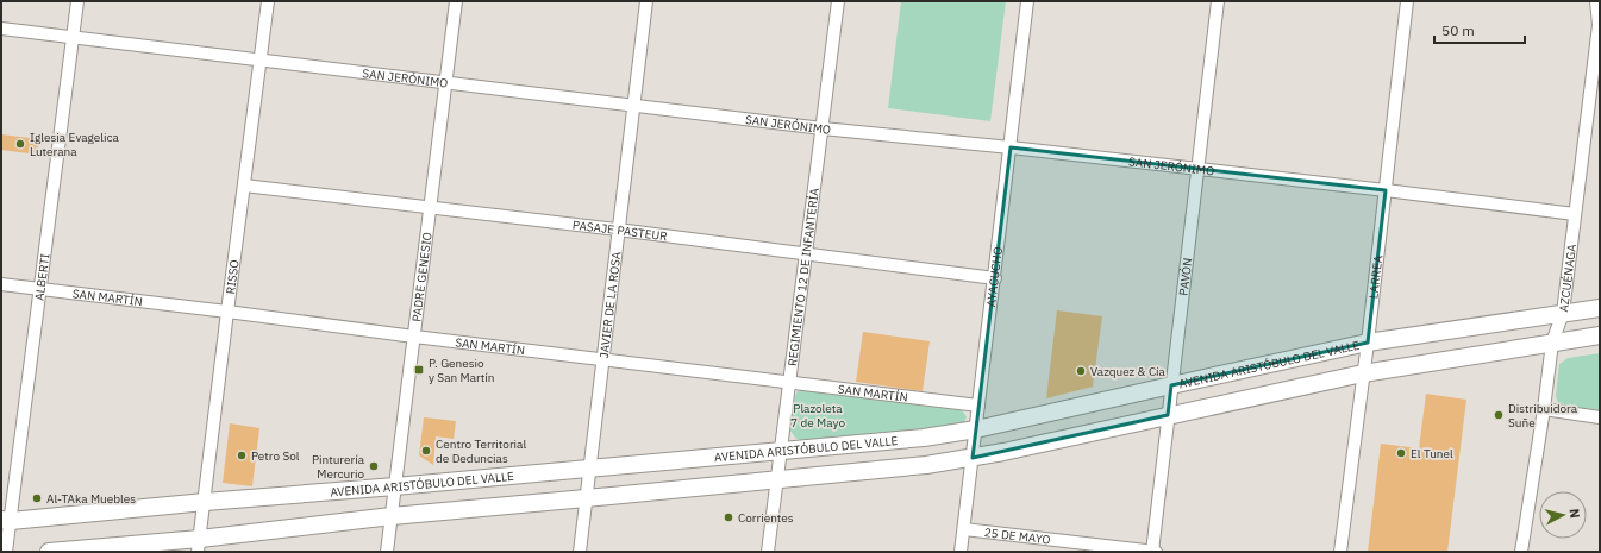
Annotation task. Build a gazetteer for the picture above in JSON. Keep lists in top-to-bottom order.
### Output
{
  "streets": {
    "main road": ["AVENIDA ARISTÓBULO DEL VALLE"],
    "street": [
      "SAN JERÓNIMO",
      "PASAJE PASTEUR",
      "RISSO",
      "PAVÓN",
      "ALBERTI",
      "PADRE GENESIO",
      "REGIMIENTO 12 DE INFANTERÍA",
      "AYACUCHO",
      "LARREA",
      "AZCUÉNAGA",
      "SAN MARTÍN",
      "JAVIER DE LA ROSA",
      "25 DE MAYO"
    ]
  },
  "crossings": [
    ["SAN JERÓNIMO", "RISSO"],
    ["SAN JERÓNIMO", "PAVÓN"],
    ["SAN JERÓNIMO", "ALBERTI"],
    ["SAN JERÓNIMO", "PADRE GENESIO"],
    ["SAN JERÓNIMO", "REGIMIENTO 12 DE INFANTERÍA"],
    ["SAN JERÓNIMO", "AYACUCHO"],
    ["SAN JERÓNIMO", "LARREA"],
    ["SAN JERÓNIMO", "AZCUÉNAGA"],
    ["SAN JERÓNIMO", "JAVIER DE LA ROSA"],
    ["PASAJE PASTEUR", "RISSO"],
    ["PASAJE PASTEUR", "PADRE GENESIO"],
    ["PASAJE PASTEUR", "REGIMIENTO 12 DE INFANTERÍA"],
    ["PASAJE PASTEUR", "AYACUCHO"],
    ["PASAJE PASTEUR", "JAVIER DE LA ROSA"],
    ["RISSO", "SAN MARTÍN"],
    ["RISSO", "AVENIDA ARISTÓBULO DEL VALLE"],
    ["PAVÓN", "AVENIDA ARISTÓBULO DEL VALLE"],
    ["PAVÓN", "25 DE MAYO"],
    ["ALBERTI", "SAN MARTÍN"],
    ["ALBERTI", "AVENIDA ARISTÓBULO DEL VALLE"],
    ["PADRE GENESIO", "SAN MARTÍN"],
    ["PADRE GENESIO", "AVENIDA ARISTÓBULO DEL VALLE"],
    ["REGIMIENTO 12 DE INFANTERÍA", "SAN MARTÍN"],
    ["REGIMIENTO 12 DE INFANTERÍA", "AVENIDA ARISTÓBULO DEL VALLE"],
    ["AYACUCHO", "SAN MARTÍN"],
    ["AYACUCHO", "AVENIDA ARISTÓBULO DEL VALLE"],
    ["AYACUCHO", "25 DE MAYO"],
    ["LARREA", "AVENIDA ARISTÓBULO DEL VALLE"],
    ["AZCUÉNAGA", "AVENIDA ARISTÓBULO DEL VALLE"],
    ["SAN MARTÍN", "JAVIER DE LA ROSA"],
    ["JAVIER DE LA ROSA", "AVENIDA ARISTÓBULO DEL VALLE"]
  ],
  "parks": ["Plazoleta 7 de Mayo"],
  "places": {
    "other": [
      "Iglesia Evagelica Luterana",
      "Vazquez & Cía",
      "Distribuidora Suñe",
      "Centro Territorial de Deduncias",
      "El Tunel",
      "Petro Sol",
      "Pinturería Mercurio",
      "Al-TAka Muebles",
      "Corrientes"
    ],
    "transit": ["P. Genesio y San Martín"]
  },
  "scale_bar": "50 m",
  "north": "right"
}
